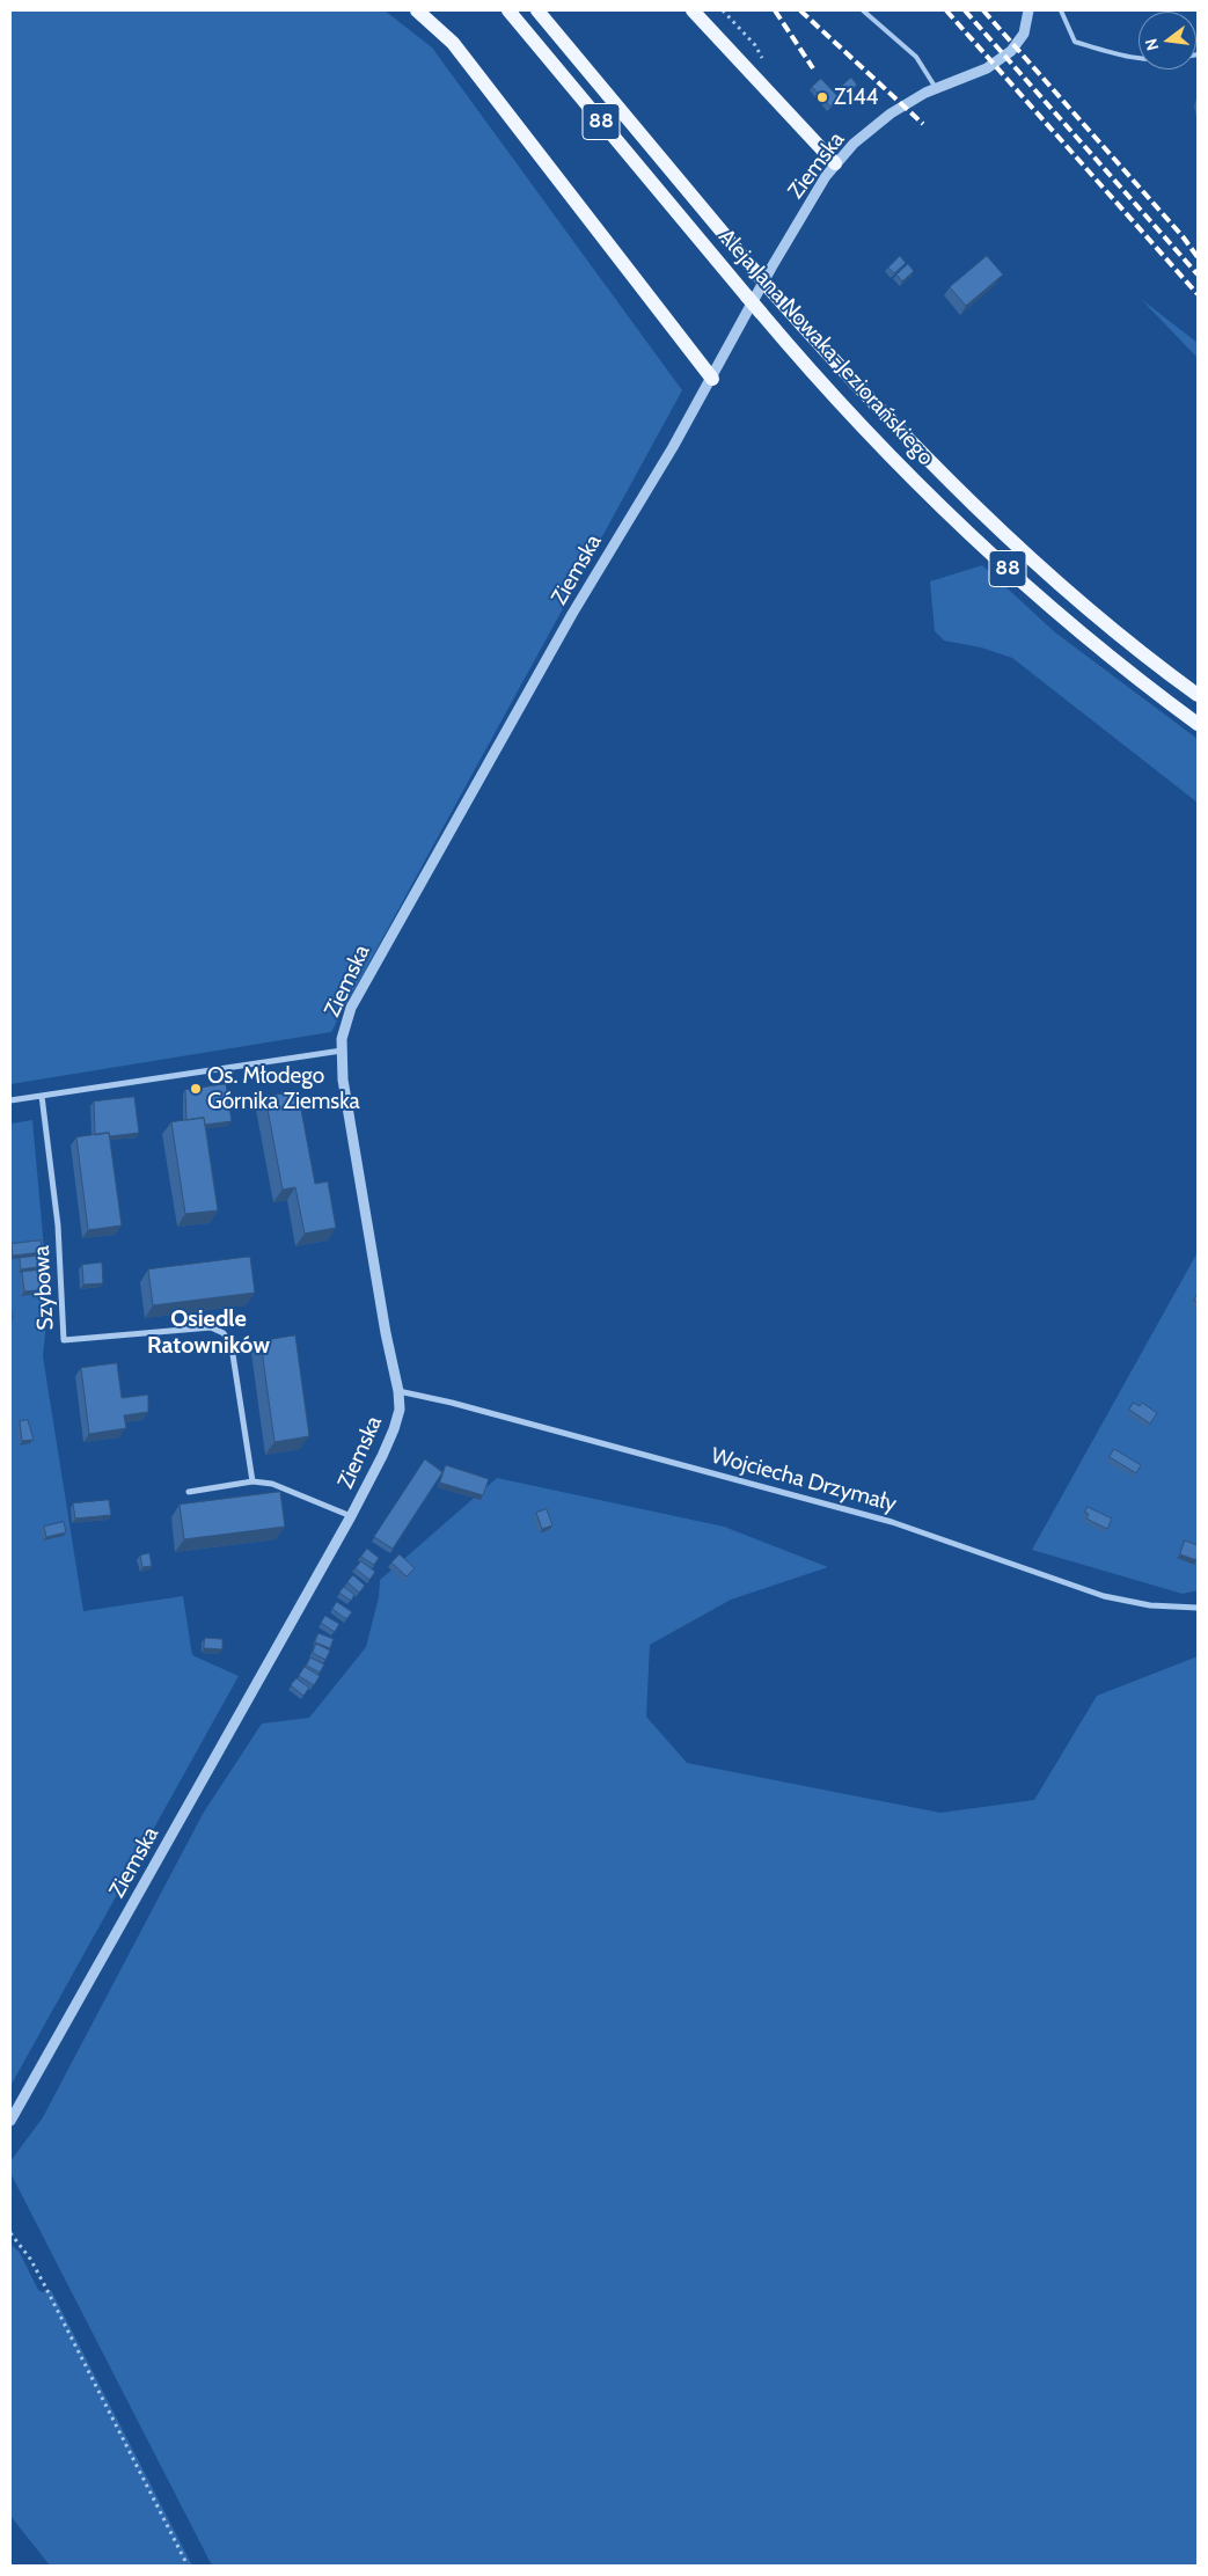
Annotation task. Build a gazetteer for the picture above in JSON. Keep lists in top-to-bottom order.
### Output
{
  "streets": {
    "main road": ["88", "Aleja Jana Nowaka-Jeziorańskiego"],
    "street": ["Ziemska", "Szybowa", "Wojciecha Drzymały"]
  },
  "crossings": [
    ["Ziemska", "Wojciecha Drzymały"]
  ],
  "districts": ["Osiedle Ratowników"],
  "places": ["Z144", "Os. Młodego Górnika Ziemska"],
  "north": "left"
}
